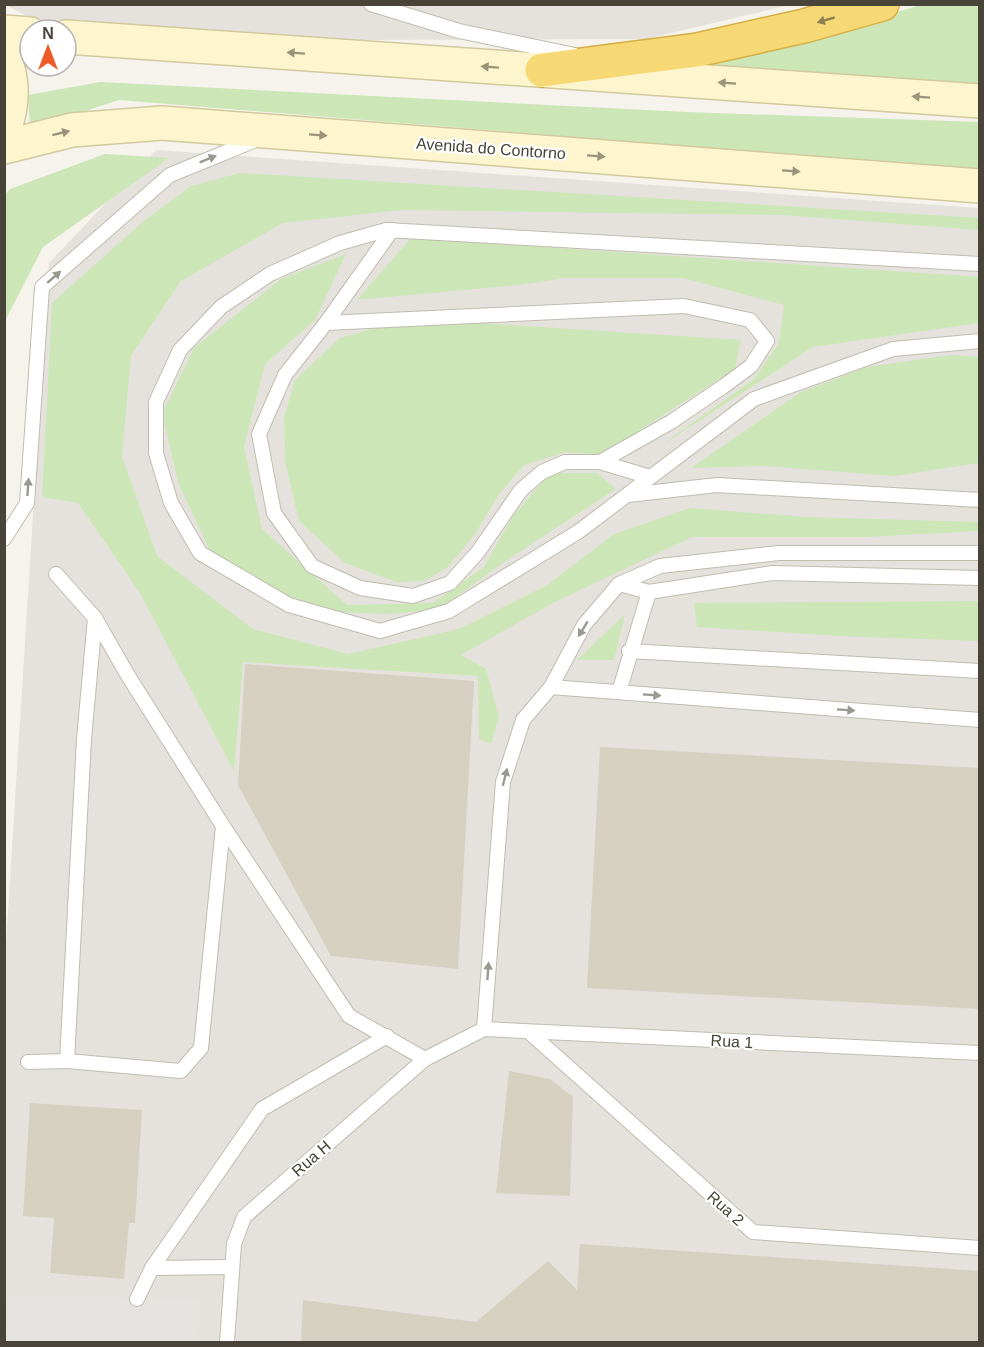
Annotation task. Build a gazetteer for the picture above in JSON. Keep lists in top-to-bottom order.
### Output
{
  "streets": {
    "main road": ["Avenida do Contorno"],
    "lane": ["Rua 1", "Rua H", "Rua 2"]
  },
  "crossings": [
    ["Rua 1", "Rua H"],
    ["Rua 1", "Rua 2"]
  ],
  "north": "top"
}
